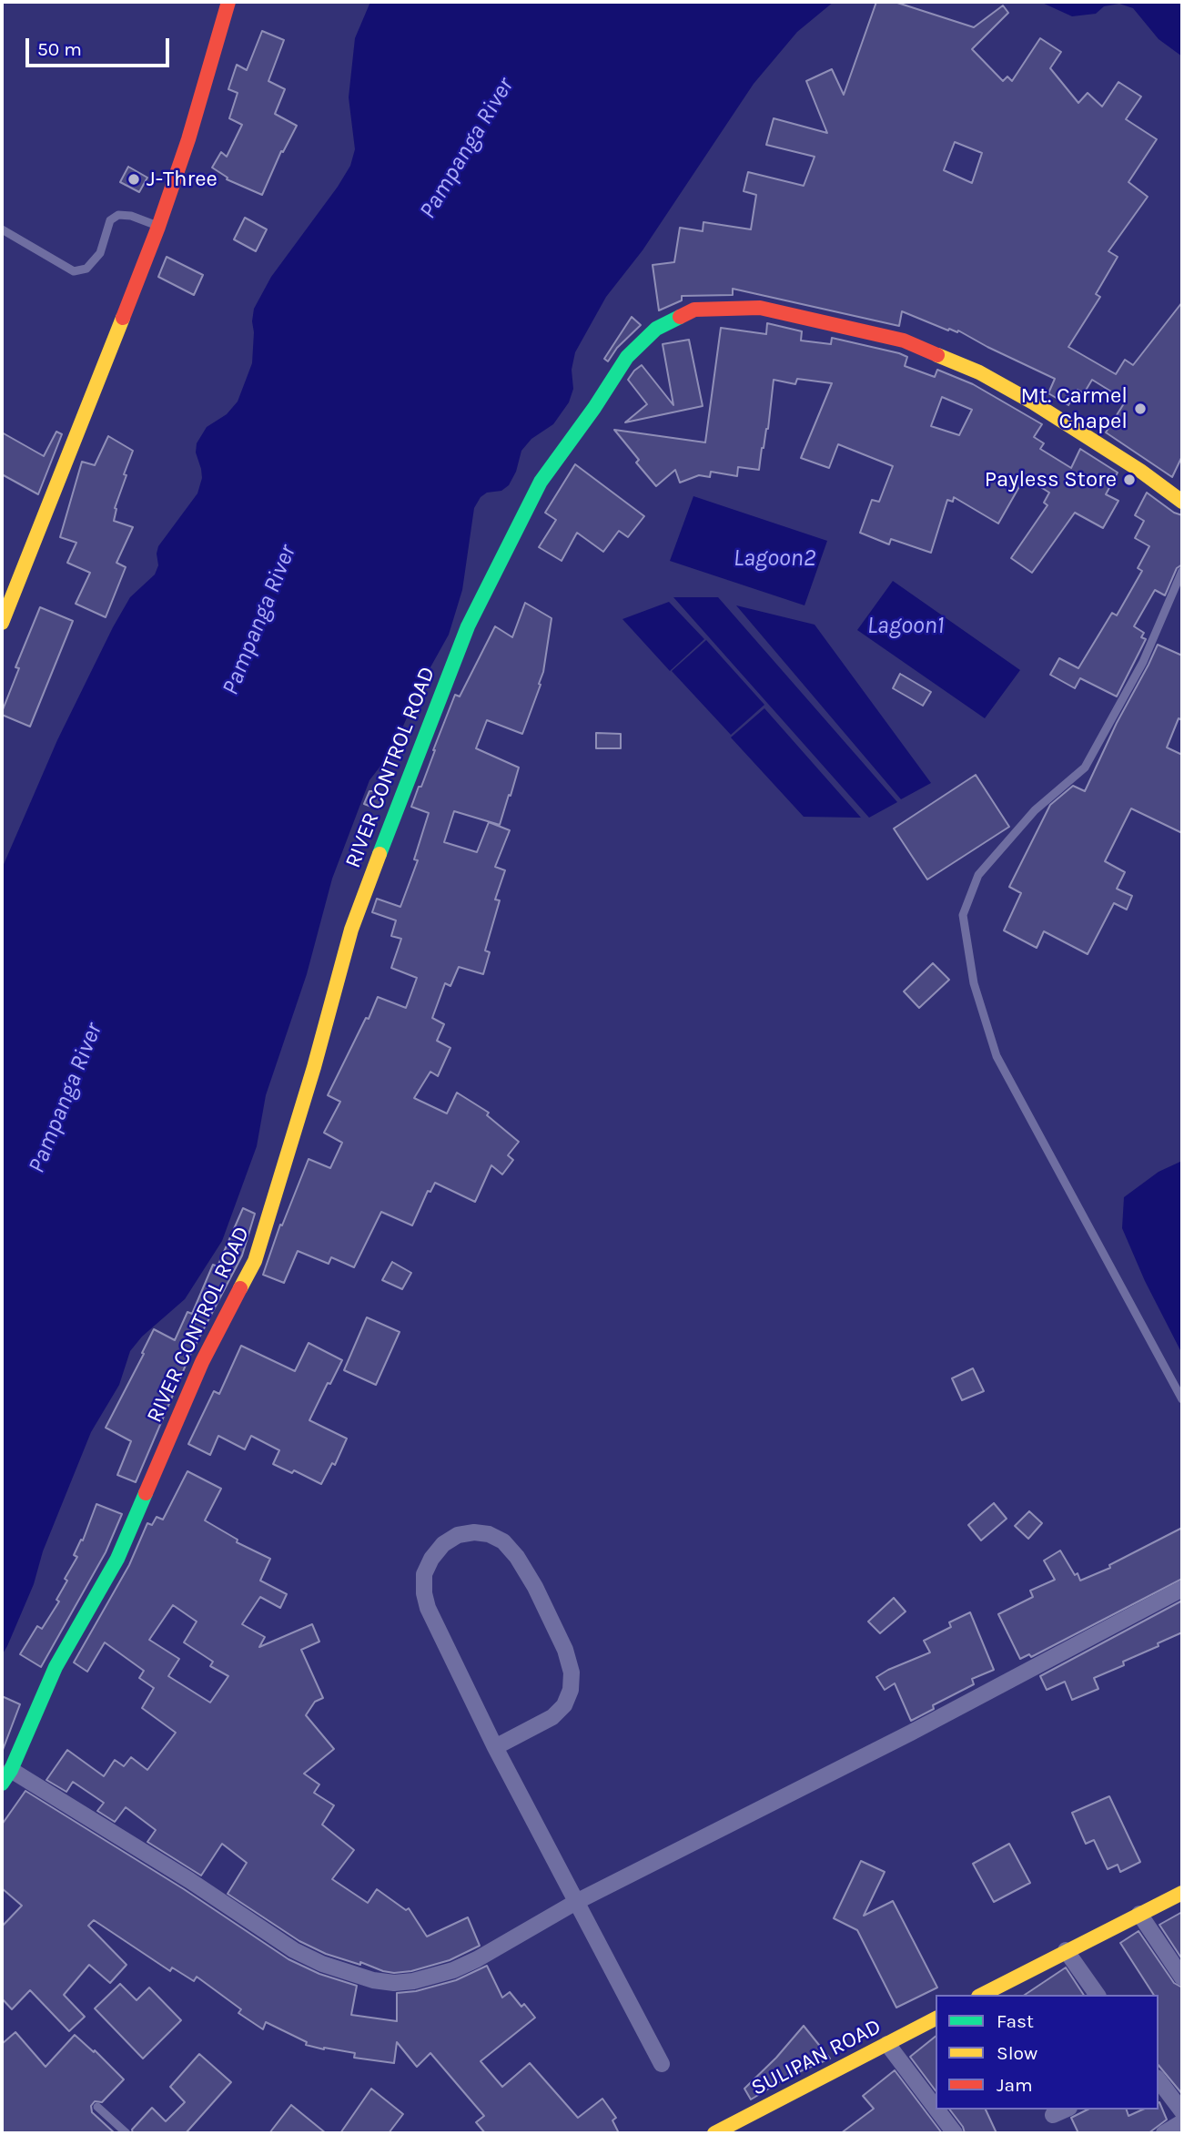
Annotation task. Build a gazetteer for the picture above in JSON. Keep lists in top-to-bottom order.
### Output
{
  "streets": {
    "street": ["RIVER CONTROL ROAD", "SULIPAN ROAD"]
  },
  "water": ["Pampanga River", "Lagoon2", "Lagoon1"],
  "places": ["J-Three", "Mt. Carmel Chapel", "Payless Store"],
  "legend": ["Fast", "Slow", "Jam"],
  "scale_bar": "50 m"
}
